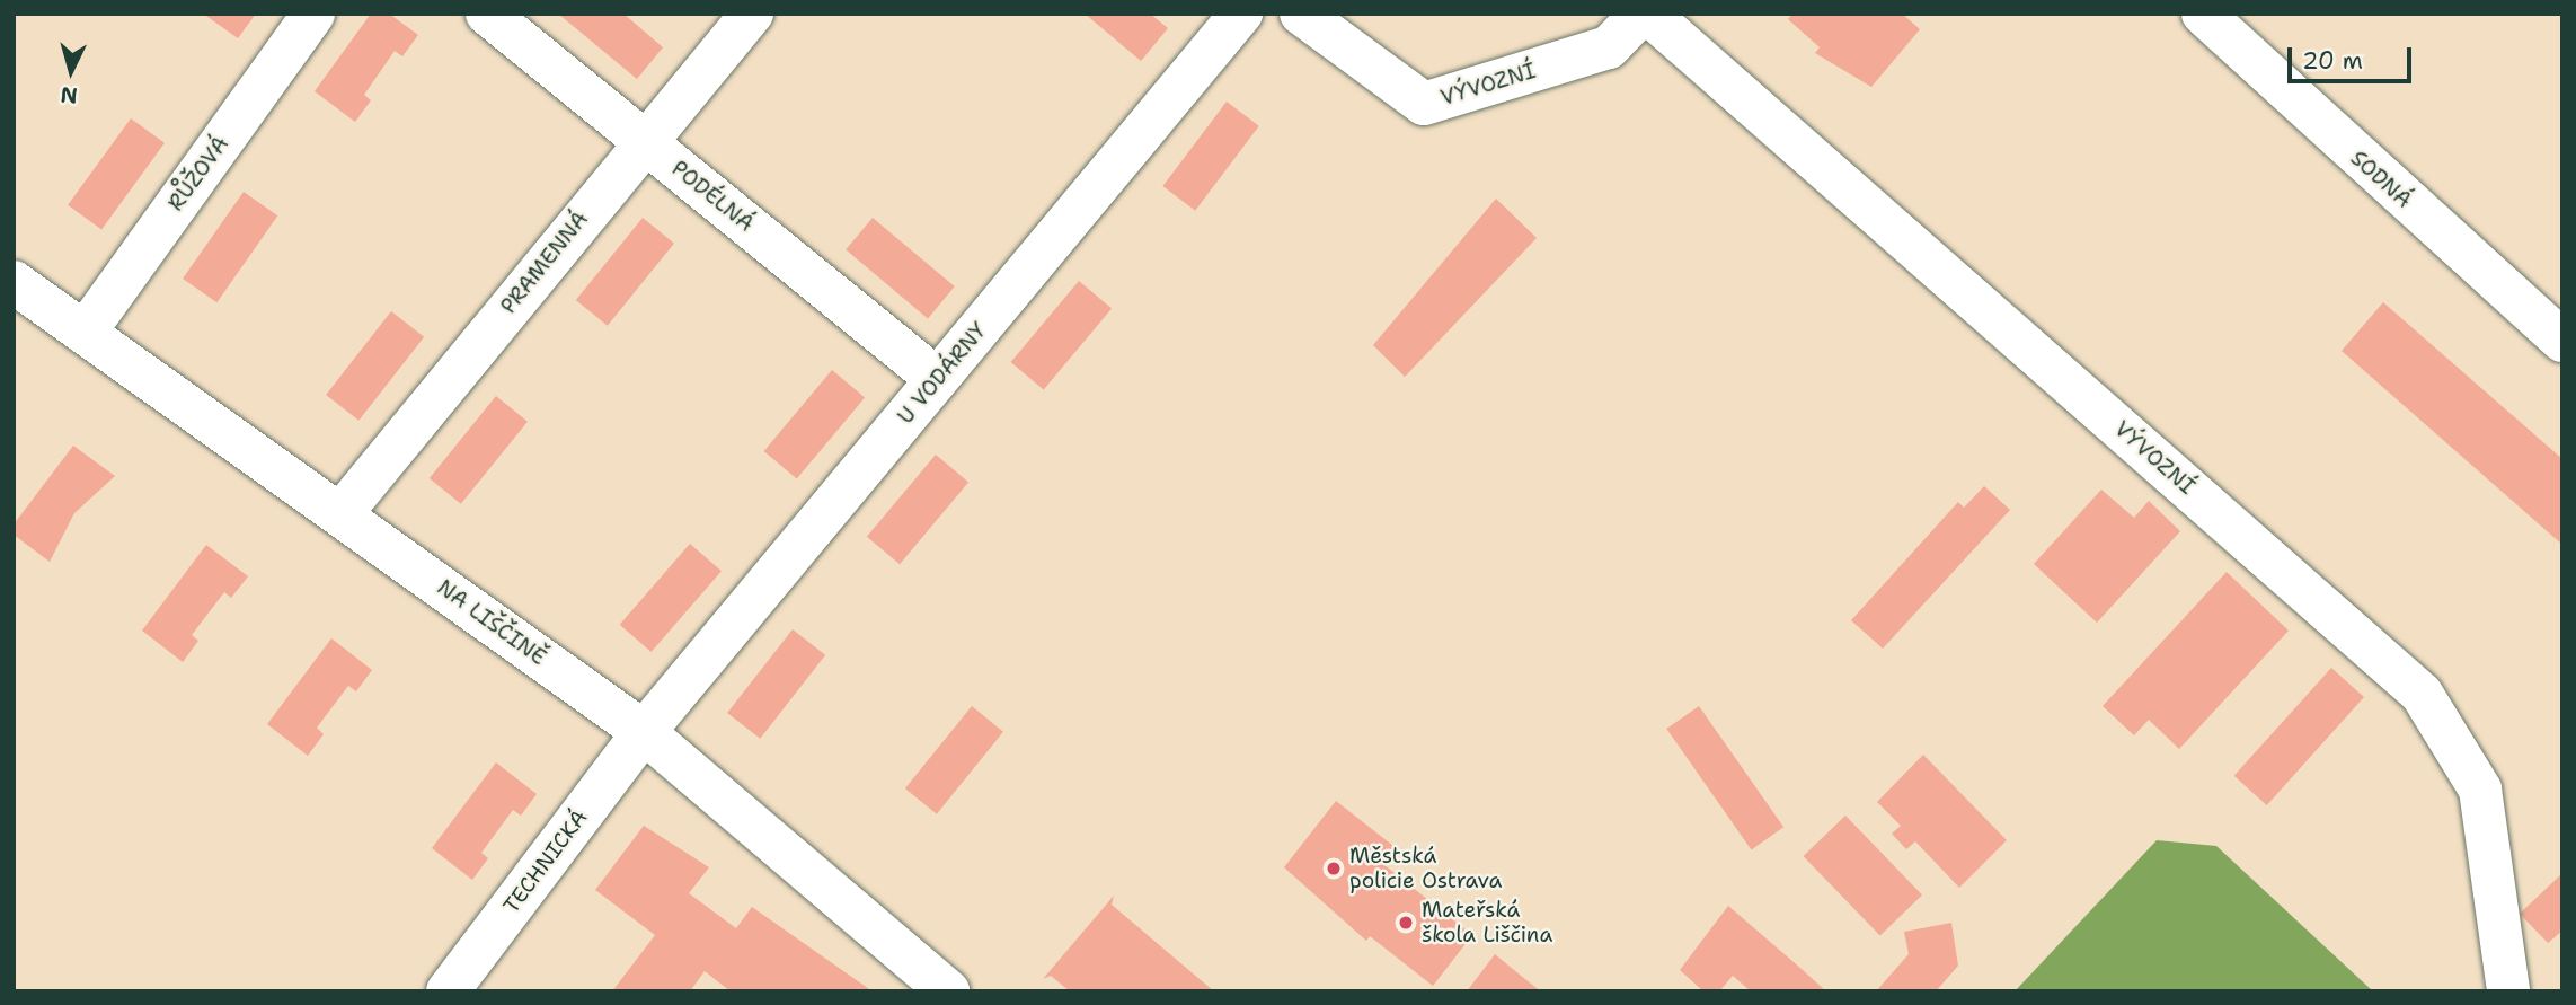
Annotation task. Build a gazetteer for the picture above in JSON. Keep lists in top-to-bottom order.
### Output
{
  "streets": {
    "street": [
      "VÝVOZNÍ",
      "RŮŽOVÁ",
      "SODNÁ",
      "PODÉLNÁ",
      "PRAMENNÁ",
      "U VODÁRNY",
      "NA LIŠČINĚ",
      "TECHNICKÁ"
    ]
  },
  "crossings": [
    ["RŮŽOVÁ", "NA LIŠČINĚ"],
    ["PODÉLNÁ", "PRAMENNÁ"],
    ["PODÉLNÁ", "U VODÁRNY"],
    ["PRAMENNÁ", "NA LIŠČINĚ"],
    ["U VODÁRNY", "NA LIŠČINĚ"],
    ["U VODÁRNY", "TECHNICKÁ"],
    ["NA LIŠČINĚ", "TECHNICKÁ"]
  ],
  "places": ["Městská policie Ostrava", "Mateřská škola Liščina"],
  "scale_bar": "20 m",
  "north": "bottom"
}
